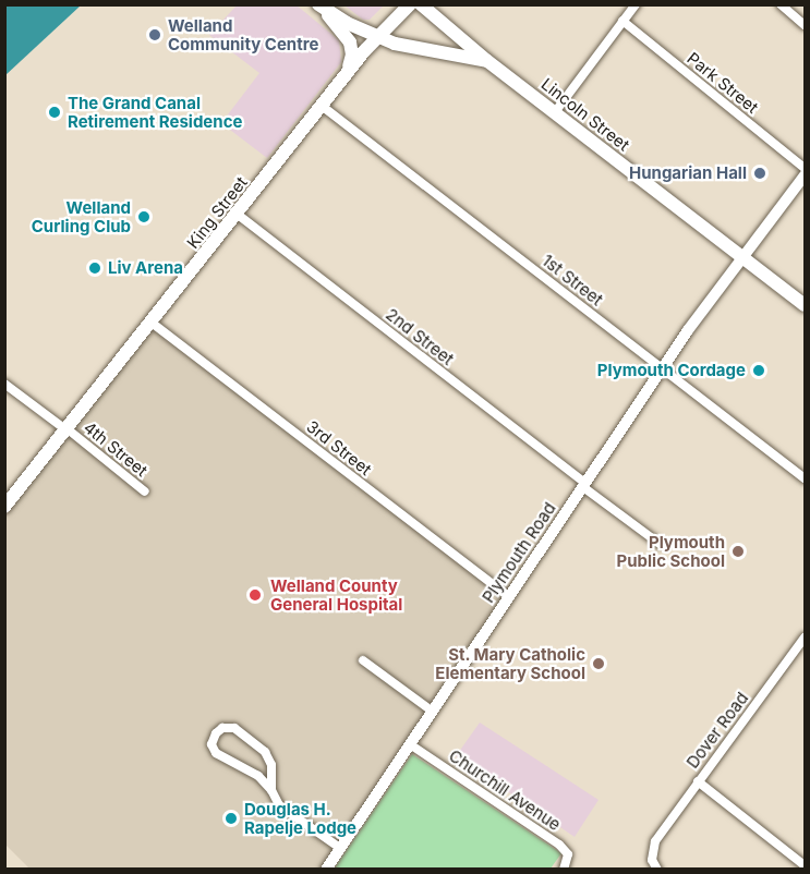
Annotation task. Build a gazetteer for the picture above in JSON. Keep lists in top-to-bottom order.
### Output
{
  "streets": {
    "main road": ["Lincoln Street", "King Street"],
    "street": [
      "Park Street",
      "1st Street",
      "2nd Street",
      "3rd Street",
      "4th Street",
      "Plymouth Road",
      "Dover Road",
      "Churchill Avenue"
    ]
  },
  "crossings": [
    ["Lincoln Street", "King Street"],
    ["Lincoln Street", "Plymouth Road"],
    ["King Street", "1st Street"],
    ["King Street", "2nd Street"],
    ["King Street", "3rd Street"],
    ["King Street", "4th Street"],
    ["1st Street", "Plymouth Road"],
    ["2nd Street", "Plymouth Road"],
    ["3rd Street", "Plymouth Road"],
    ["Plymouth Road", "Churchill Avenue"]
  ],
  "places": [
    "Welland Community Centre",
    "The Grand Canal Retirement Residence",
    "Hungarian Hall",
    "Welland Curling Club",
    "Liv Arena",
    "Plymouth Cordage",
    "Plymouth Public School",
    "Welland County General Hospital",
    "St. Mary Catholic Elementary School",
    "Douglas H. Rapelje Lodge"
  ]
}
